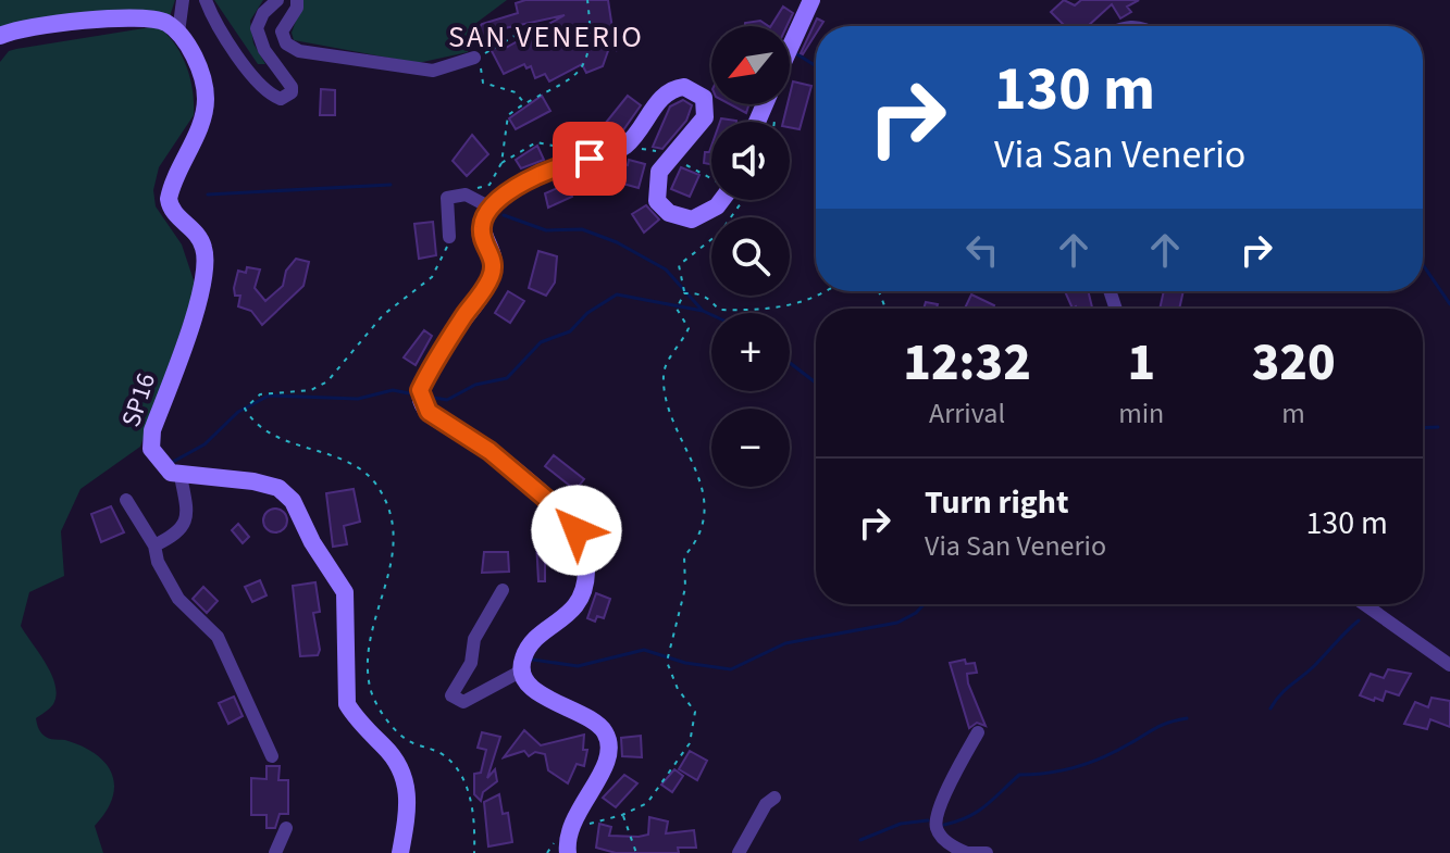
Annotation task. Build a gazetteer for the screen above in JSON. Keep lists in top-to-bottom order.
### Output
{
  "streets": {
    "street": ["SP16"]
  },
  "districts": ["SAN VENERIO"],
  "north": "bottom left",
  "page": {
    "map_buttons": ["+", "−"],
    "turn": ["130 m", "Via San Venerio"],
    "eta": [
      "12:32",
      "Arrival",
      "1",
      "min",
      "320",
      "m"
    ],
    "list": [
      {
        "name": "Turn right",
        "note": "Via San Venerio",
        "value": "130 m"
      }
    ]
  }
}
